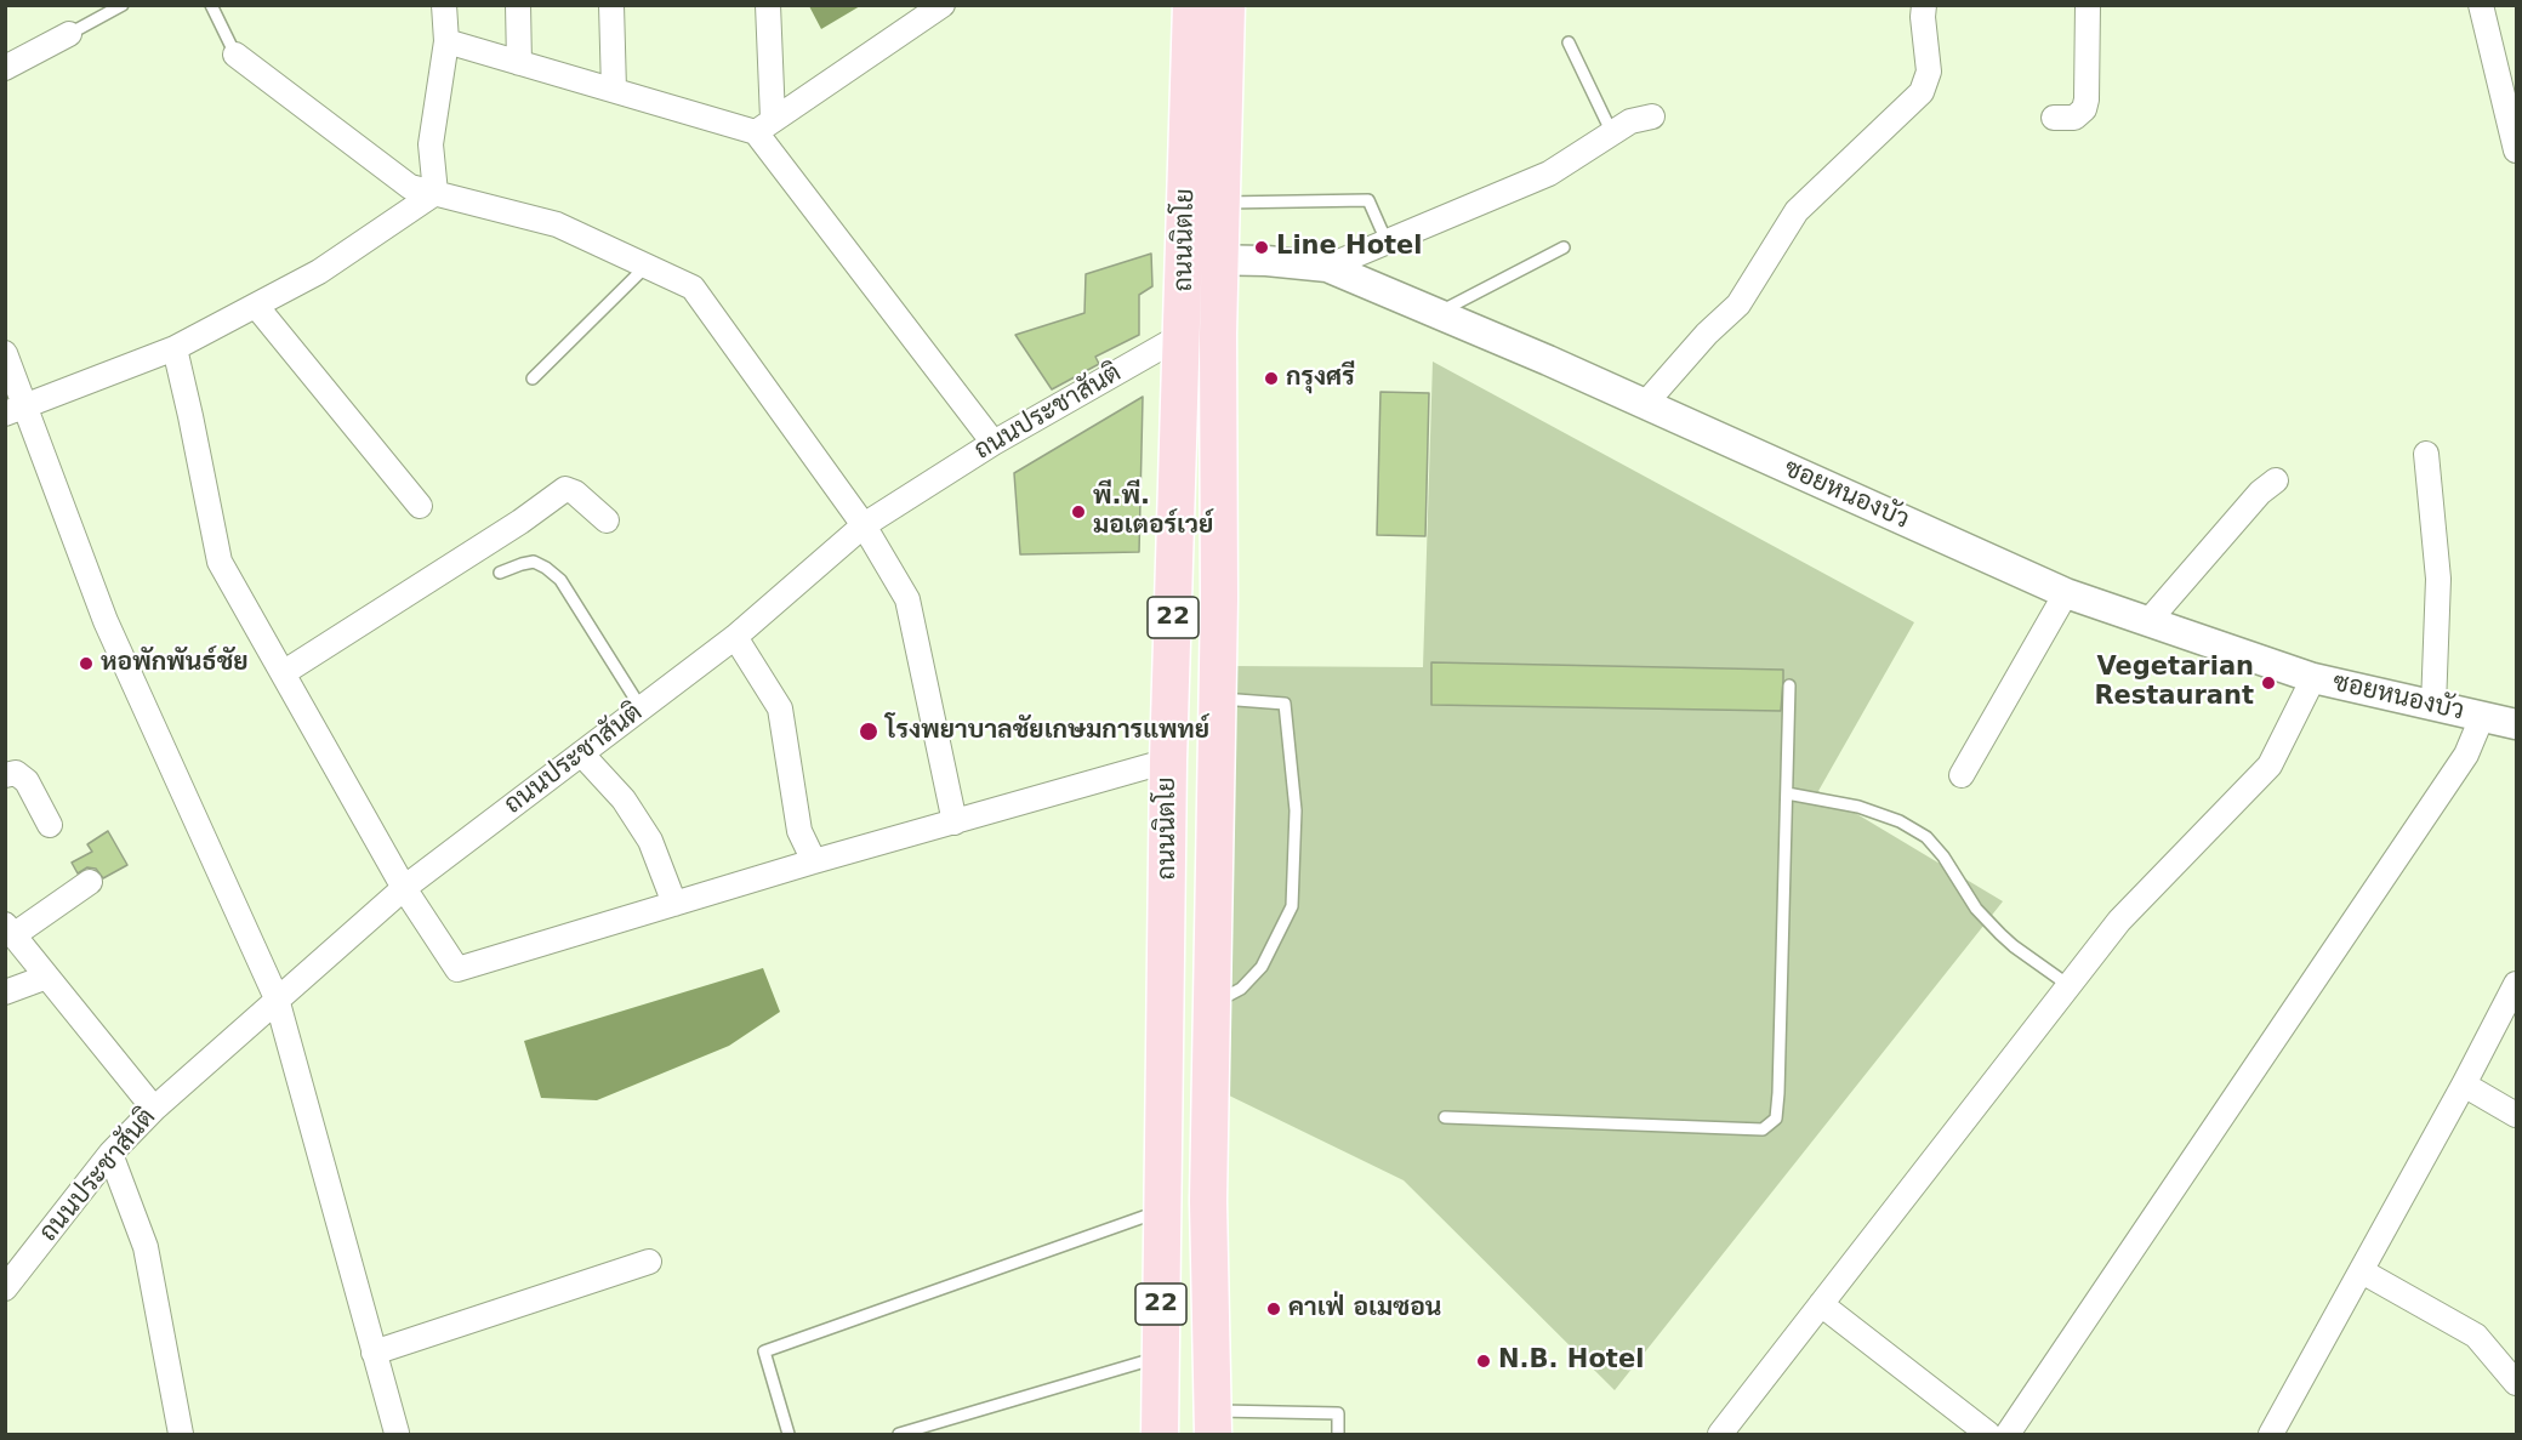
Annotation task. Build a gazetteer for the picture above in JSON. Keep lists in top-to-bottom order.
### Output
{
  "streets": {
    "main road": ["ถนนนิตโย", "22"],
    "street": ["ถนนประชาสันติ", "ซอยหนองบัว"]
  },
  "crossings": [
    ["ถนนนิตโย", "ถนนประชาสันติ"],
    ["ถนนนิตโย", "ซอยหนองบัว"]
  ],
  "places": [
    "Line Hotel",
    "กรุงศรี",
    "พี.พี. มอเตอร์เวย์",
    "หอพักพันธ์ชัย",
    "Vegetarian Restaurant",
    "โรงพยาบาลชัยเกษมการแพทย์",
    "คาเฟ่ อเมซอน",
    "N.B. Hotel"
  ]
}
